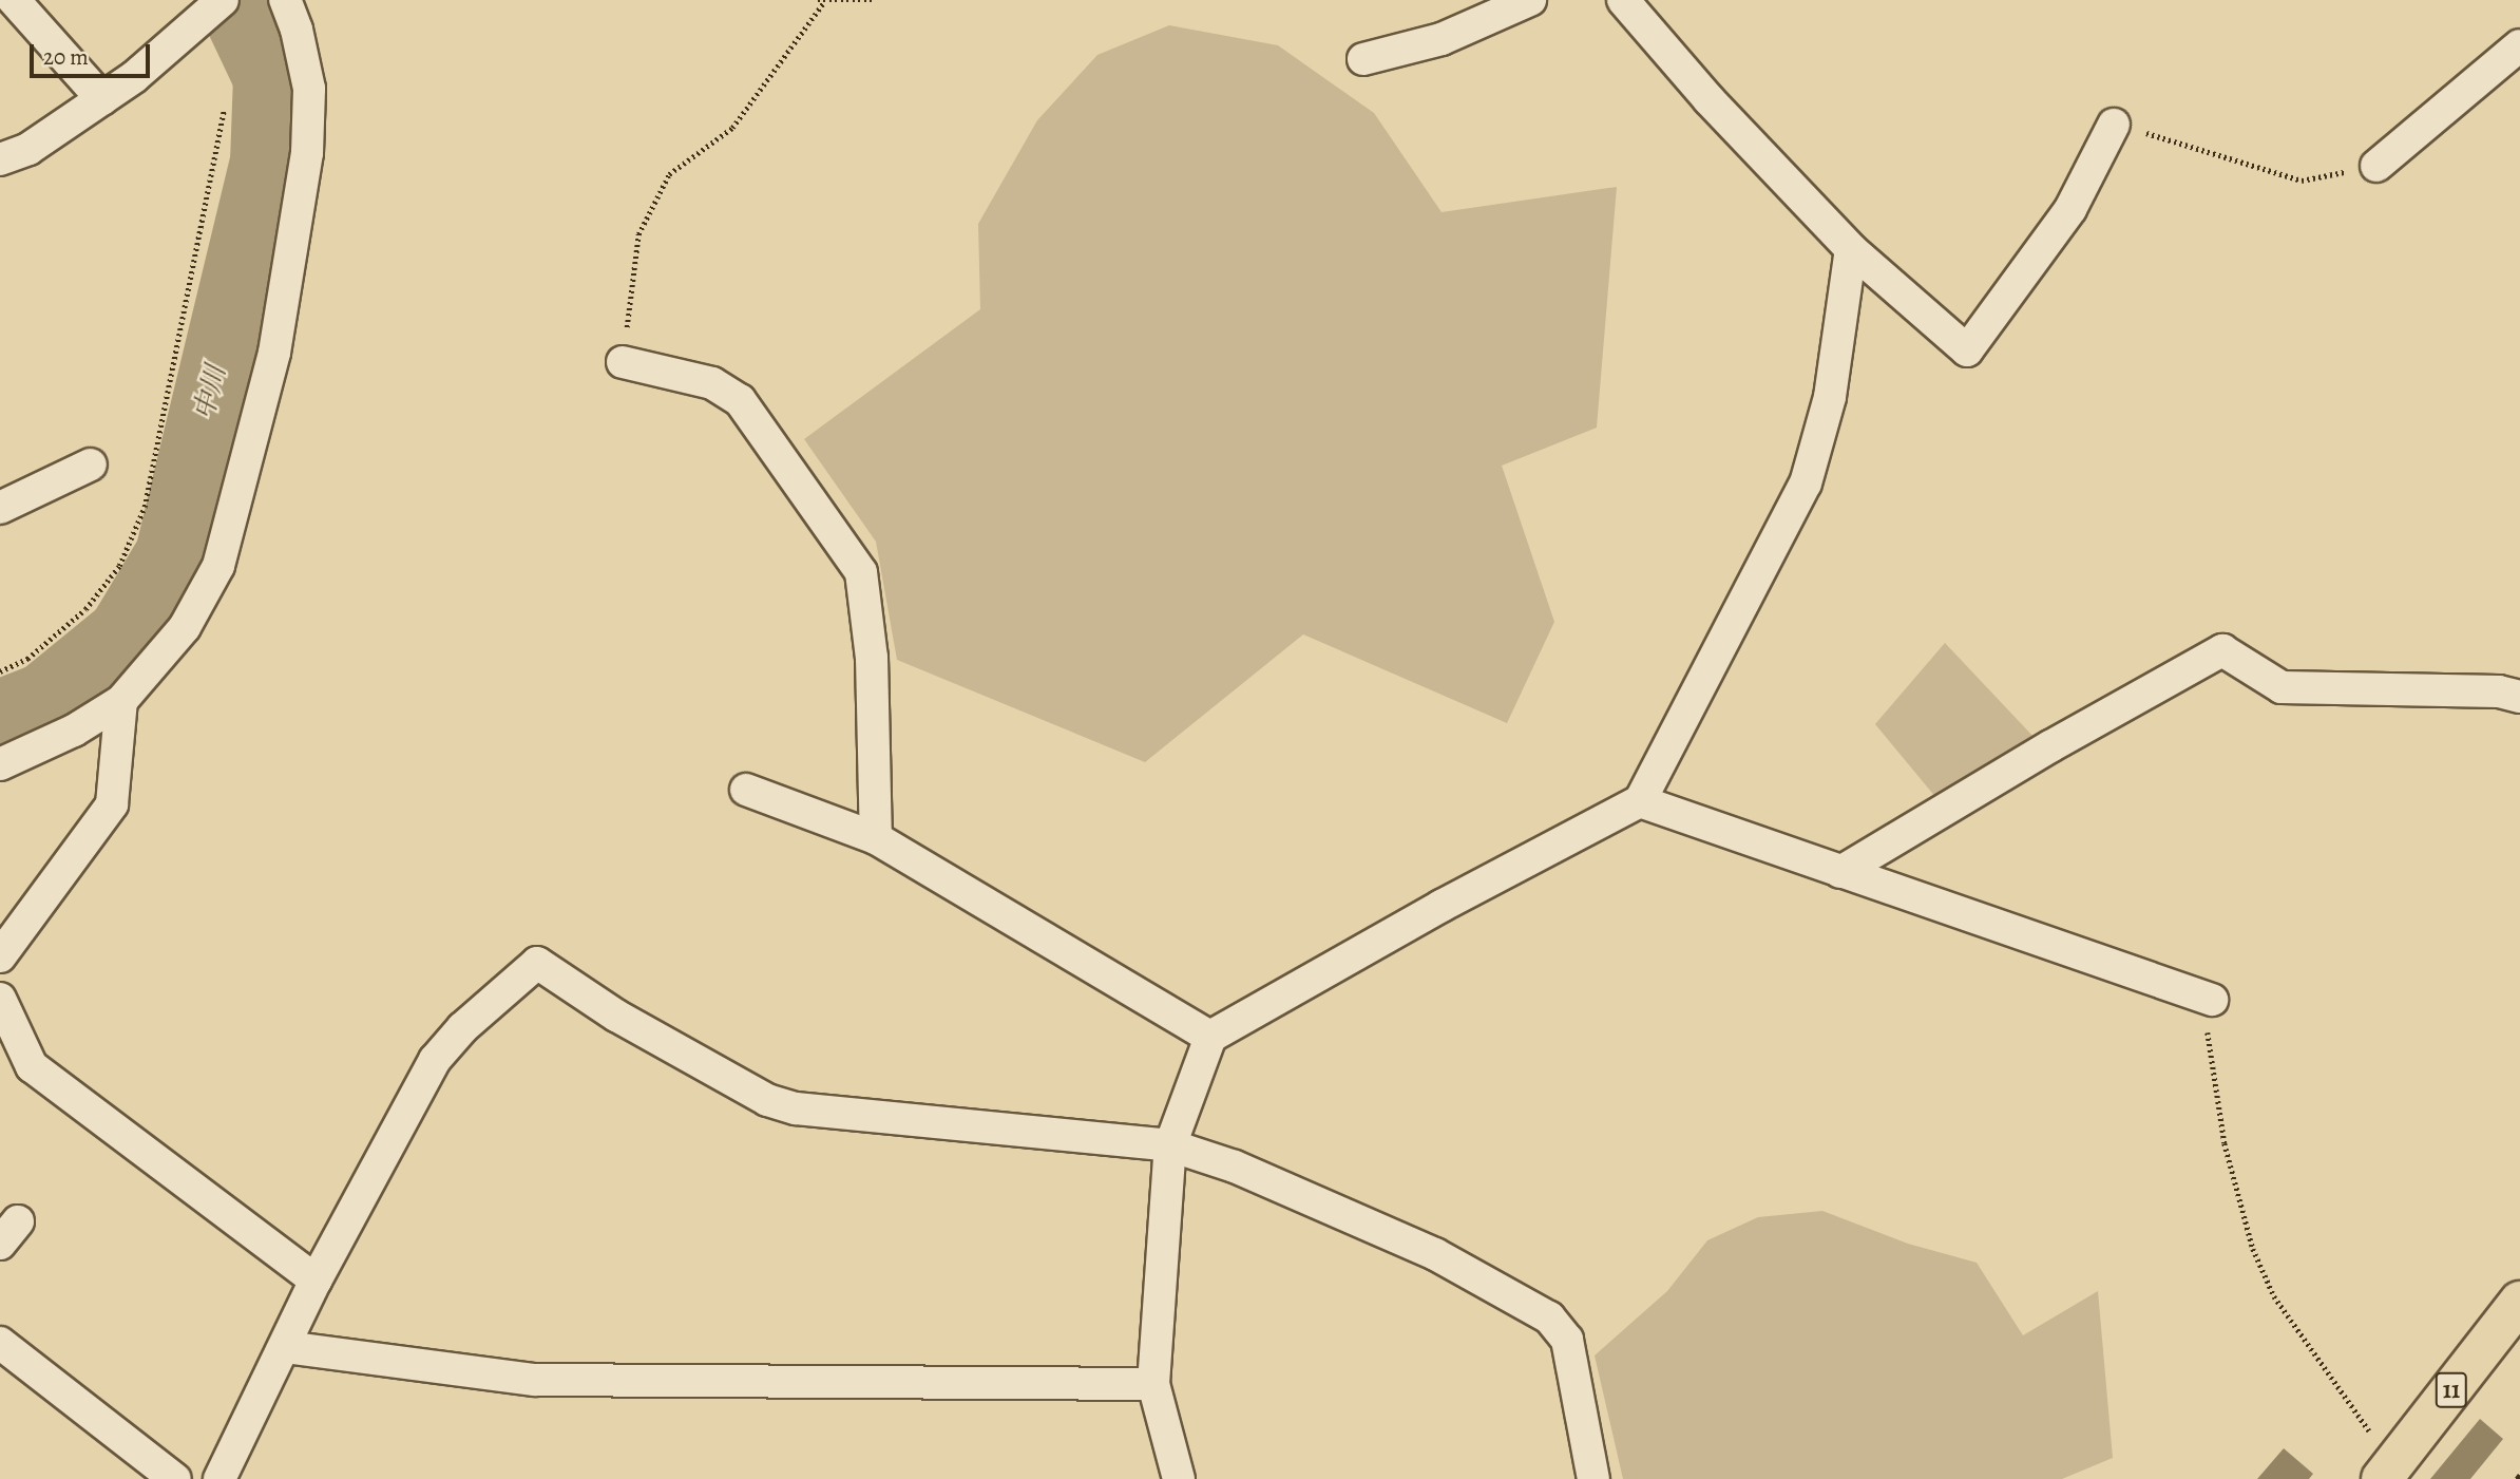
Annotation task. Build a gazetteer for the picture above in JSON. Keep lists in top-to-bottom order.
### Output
{
  "streets": {
    "highway": ["11"]
  },
  "water": ["中川"],
  "scale_bar": "20 m"
}
